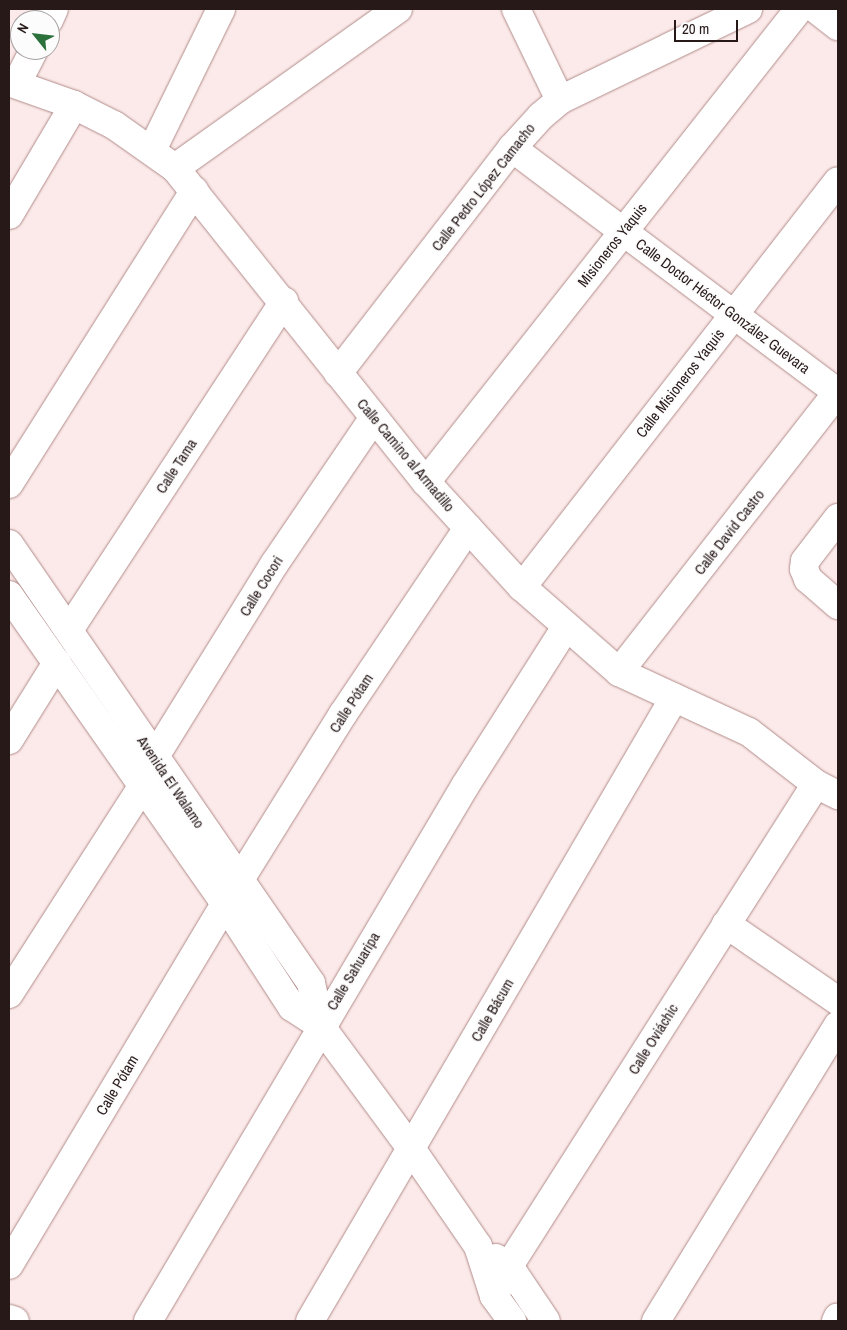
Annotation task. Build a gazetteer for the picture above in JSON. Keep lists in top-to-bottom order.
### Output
{
  "streets": {
    "street": [
      "Calle Pedro López Camacho",
      "Misioneros Yaquis",
      "Calle Doctor Héctor González Guevara",
      "Calle Misioneros Yaquis",
      "Calle Camino al Armadillo",
      "Calle Tama",
      "Calle David Castro",
      "Calle Cocori",
      "Calle Pótam",
      "Avenida El Walamo",
      "Calle Sahuaripa",
      "Calle Bácum",
      "Calle Oviáchic"
    ]
  },
  "crossings": [
    ["Calle Pedro López Camacho", "Calle Doctor Héctor González Guevara"],
    ["Calle Pedro López Camacho", "Calle Camino al Armadillo"],
    ["Misioneros Yaquis", "Calle Doctor Héctor González Guevara"],
    ["Misioneros Yaquis", "Calle Camino al Armadillo"],
    ["Calle Doctor Héctor González Guevara", "Calle Misioneros Yaquis"],
    ["Calle Doctor Héctor González Guevara", "Calle David Castro"],
    ["Calle Misioneros Yaquis", "Calle Camino al Armadillo"],
    ["Calle Camino al Armadillo", "Calle Tama"],
    ["Calle Camino al Armadillo", "Calle David Castro"],
    ["Calle Camino al Armadillo", "Calle Cocori"],
    ["Calle Camino al Armadillo", "Calle Pótam"],
    ["Calle Camino al Armadillo", "Calle Sahuaripa"],
    ["Calle Camino al Armadillo", "Calle Bácum"],
    ["Calle Camino al Armadillo", "Calle Oviáchic"],
    ["Calle Tama", "Avenida El Walamo"],
    ["Calle Cocori", "Avenida El Walamo"],
    ["Calle Pótam", "Avenida El Walamo"],
    ["Avenida El Walamo", "Calle Sahuaripa"],
    ["Avenida El Walamo", "Calle Bácum"],
    ["Avenida El Walamo", "Calle Oviáchic"]
  ],
  "scale_bar": "20 m",
  "north": "top left"
}
